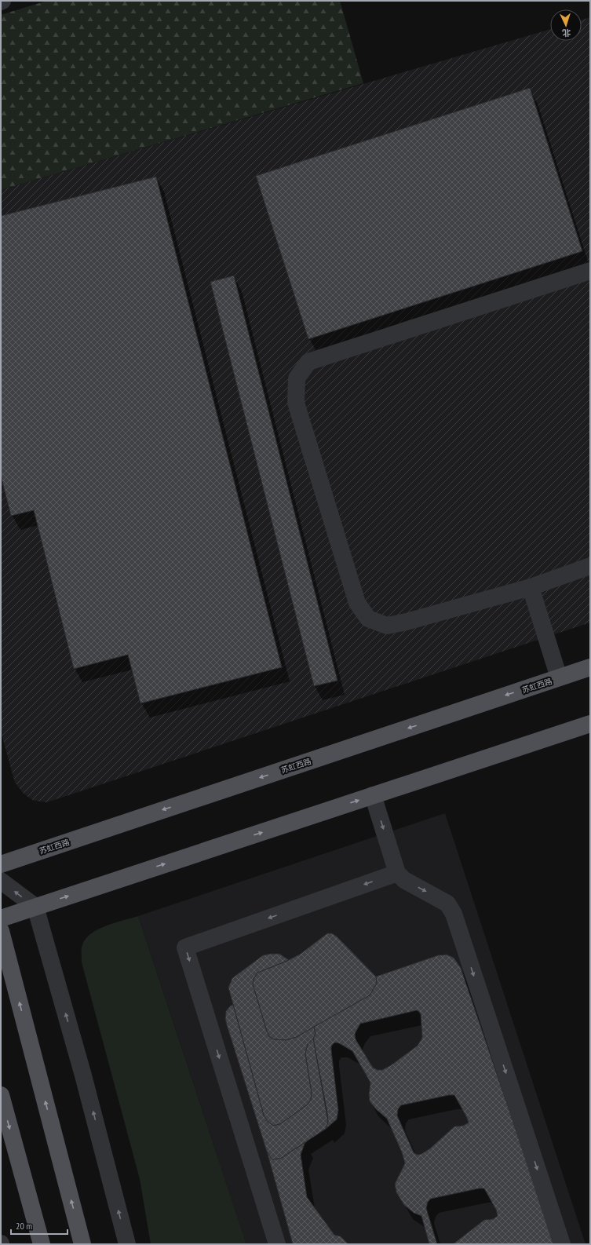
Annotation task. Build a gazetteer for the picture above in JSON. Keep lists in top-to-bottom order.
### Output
{
  "streets": {
    "main road": ["苏虹西路"]
  },
  "scale_bar": "20 m",
  "north": "bottom"
}
